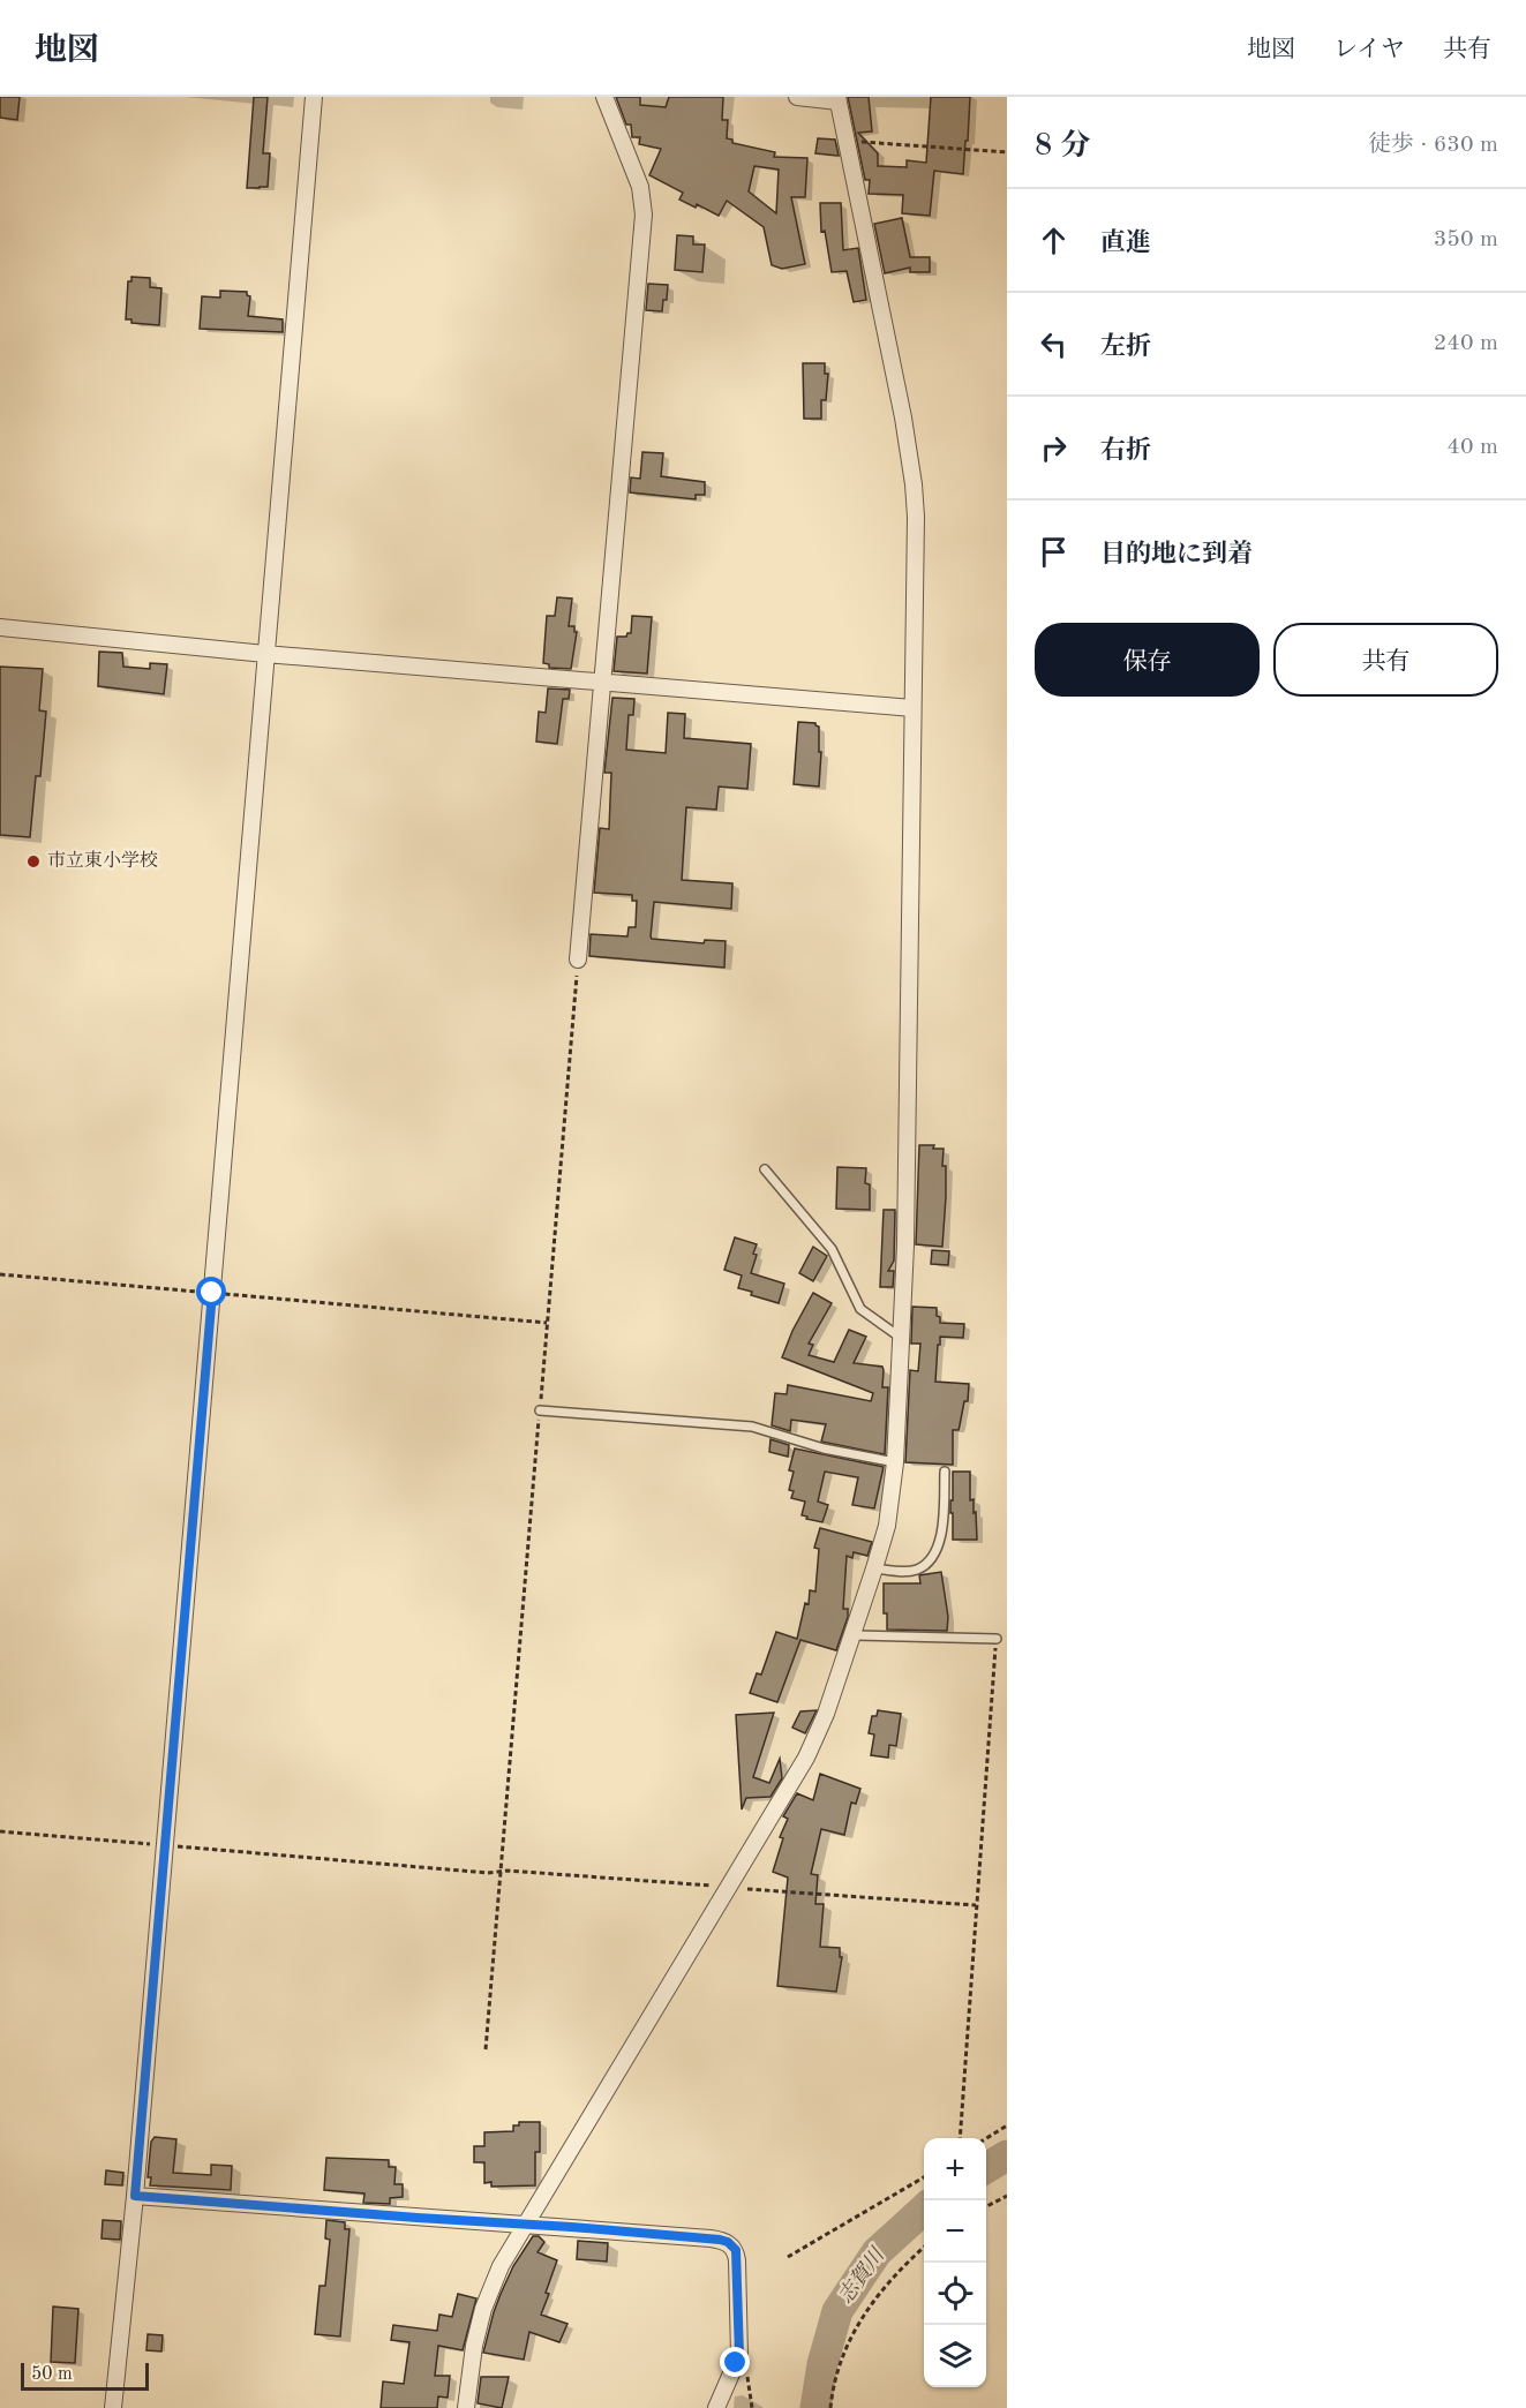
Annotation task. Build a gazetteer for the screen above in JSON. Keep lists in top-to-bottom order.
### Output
{
  "water": ["志賀川"],
  "places": ["市立東小学校"],
  "scale_bar": "50 m",
  "page": {
    "header": "地図",
    "nav": ["地図", "レイヤ", "共有"],
    "heading": ["8 分", "徒歩 · 630 m"],
    "list": [
      ["直進", "350 m"],
      ["左折", "240 m"],
      ["右折", "40 m"],
      "目的地に到着"
    ],
    "buttons": ["保存", "共有"],
    "map_buttons": ["+", "−"],
    "scale": "50 m"
  }
}
